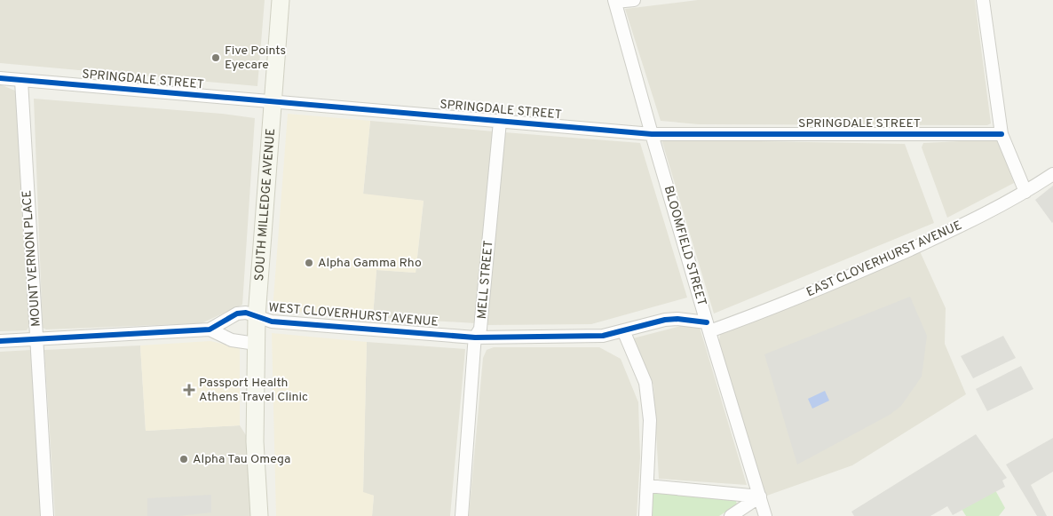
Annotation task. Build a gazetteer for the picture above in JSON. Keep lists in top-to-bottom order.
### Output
{
  "streets": {
    "main road": ["SOUTH MILLEDGE AVENUE"],
    "street": [
      "SPRINGDALE STREET",
      "BLOOMFIELD STREET",
      "MOUNT VERNON PLACE",
      "EAST CLOVERHURST AVENUE",
      "MELL STREET",
      "WEST CLOVERHURST AVENUE"
    ]
  },
  "crossings": [
    ["SPRINGDALE STREET", "SOUTH MILLEDGE AVENUE"],
    ["SPRINGDALE STREET", "BLOOMFIELD STREET"],
    ["SPRINGDALE STREET", "MOUNT VERNON PLACE"],
    ["SPRINGDALE STREET", "MELL STREET"],
    ["SOUTH MILLEDGE AVENUE", "WEST CLOVERHURST AVENUE"],
    ["BLOOMFIELD STREET", "EAST CLOVERHURST AVENUE"],
    ["BLOOMFIELD STREET", "WEST CLOVERHURST AVENUE"],
    ["MOUNT VERNON PLACE", "WEST CLOVERHURST AVENUE"],
    ["EAST CLOVERHURST AVENUE", "WEST CLOVERHURST AVENUE"],
    ["MELL STREET", "WEST CLOVERHURST AVENUE"]
  ],
  "places": {
    "other": ["Five Points Eyecare", "Alpha Gamma Rho", "Alpha Tau Omega"],
    "health": ["Passport Health Athens Travel Clinic"]
  }
}
